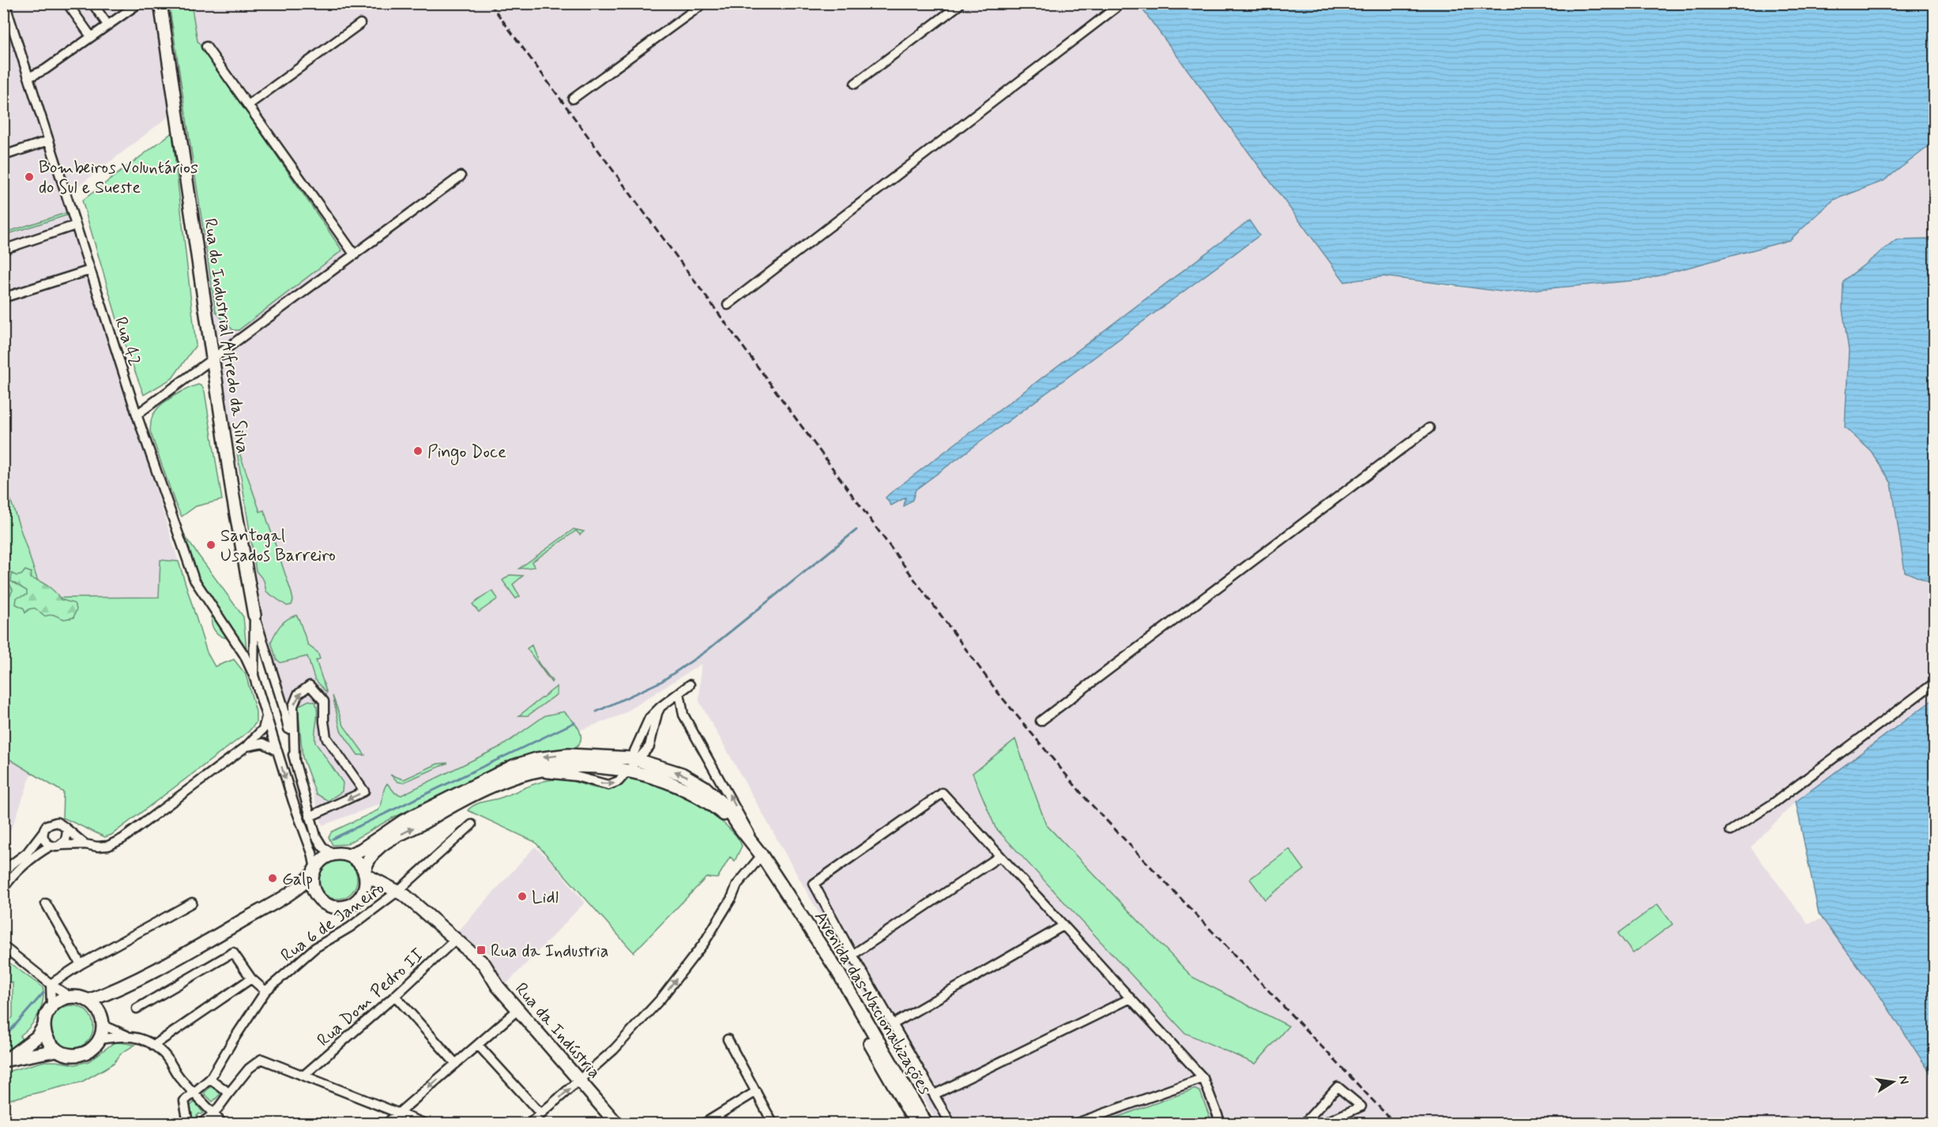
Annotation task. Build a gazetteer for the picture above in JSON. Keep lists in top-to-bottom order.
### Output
{
  "streets": {
    "street": [
      "Rua do Industrial Alfredo da Silva",
      "Rua 42",
      "Rua 6 de Janeiro",
      "Rua Dom Pedro II",
      "Avenida das Nacionalizações",
      "Rua da Indústria"
    ]
  },
  "crossings": [
    ["Rua 6 de Janeiro", "Rua da Indústria"],
    ["Rua Dom Pedro II", "Rua da Indústria"],
    ["Avenida das Nacionalizações", "Rua da Indústria"]
  ],
  "places": {
    "other": [
      "Bombeiros Voluntários do Sul e Sueste",
      "Pingo Doce",
      "Santogal Usados Barreiro",
      "Galp",
      "Lidl"
    ],
    "transit": ["Rua da Industria"]
  },
  "north": "right"
}
